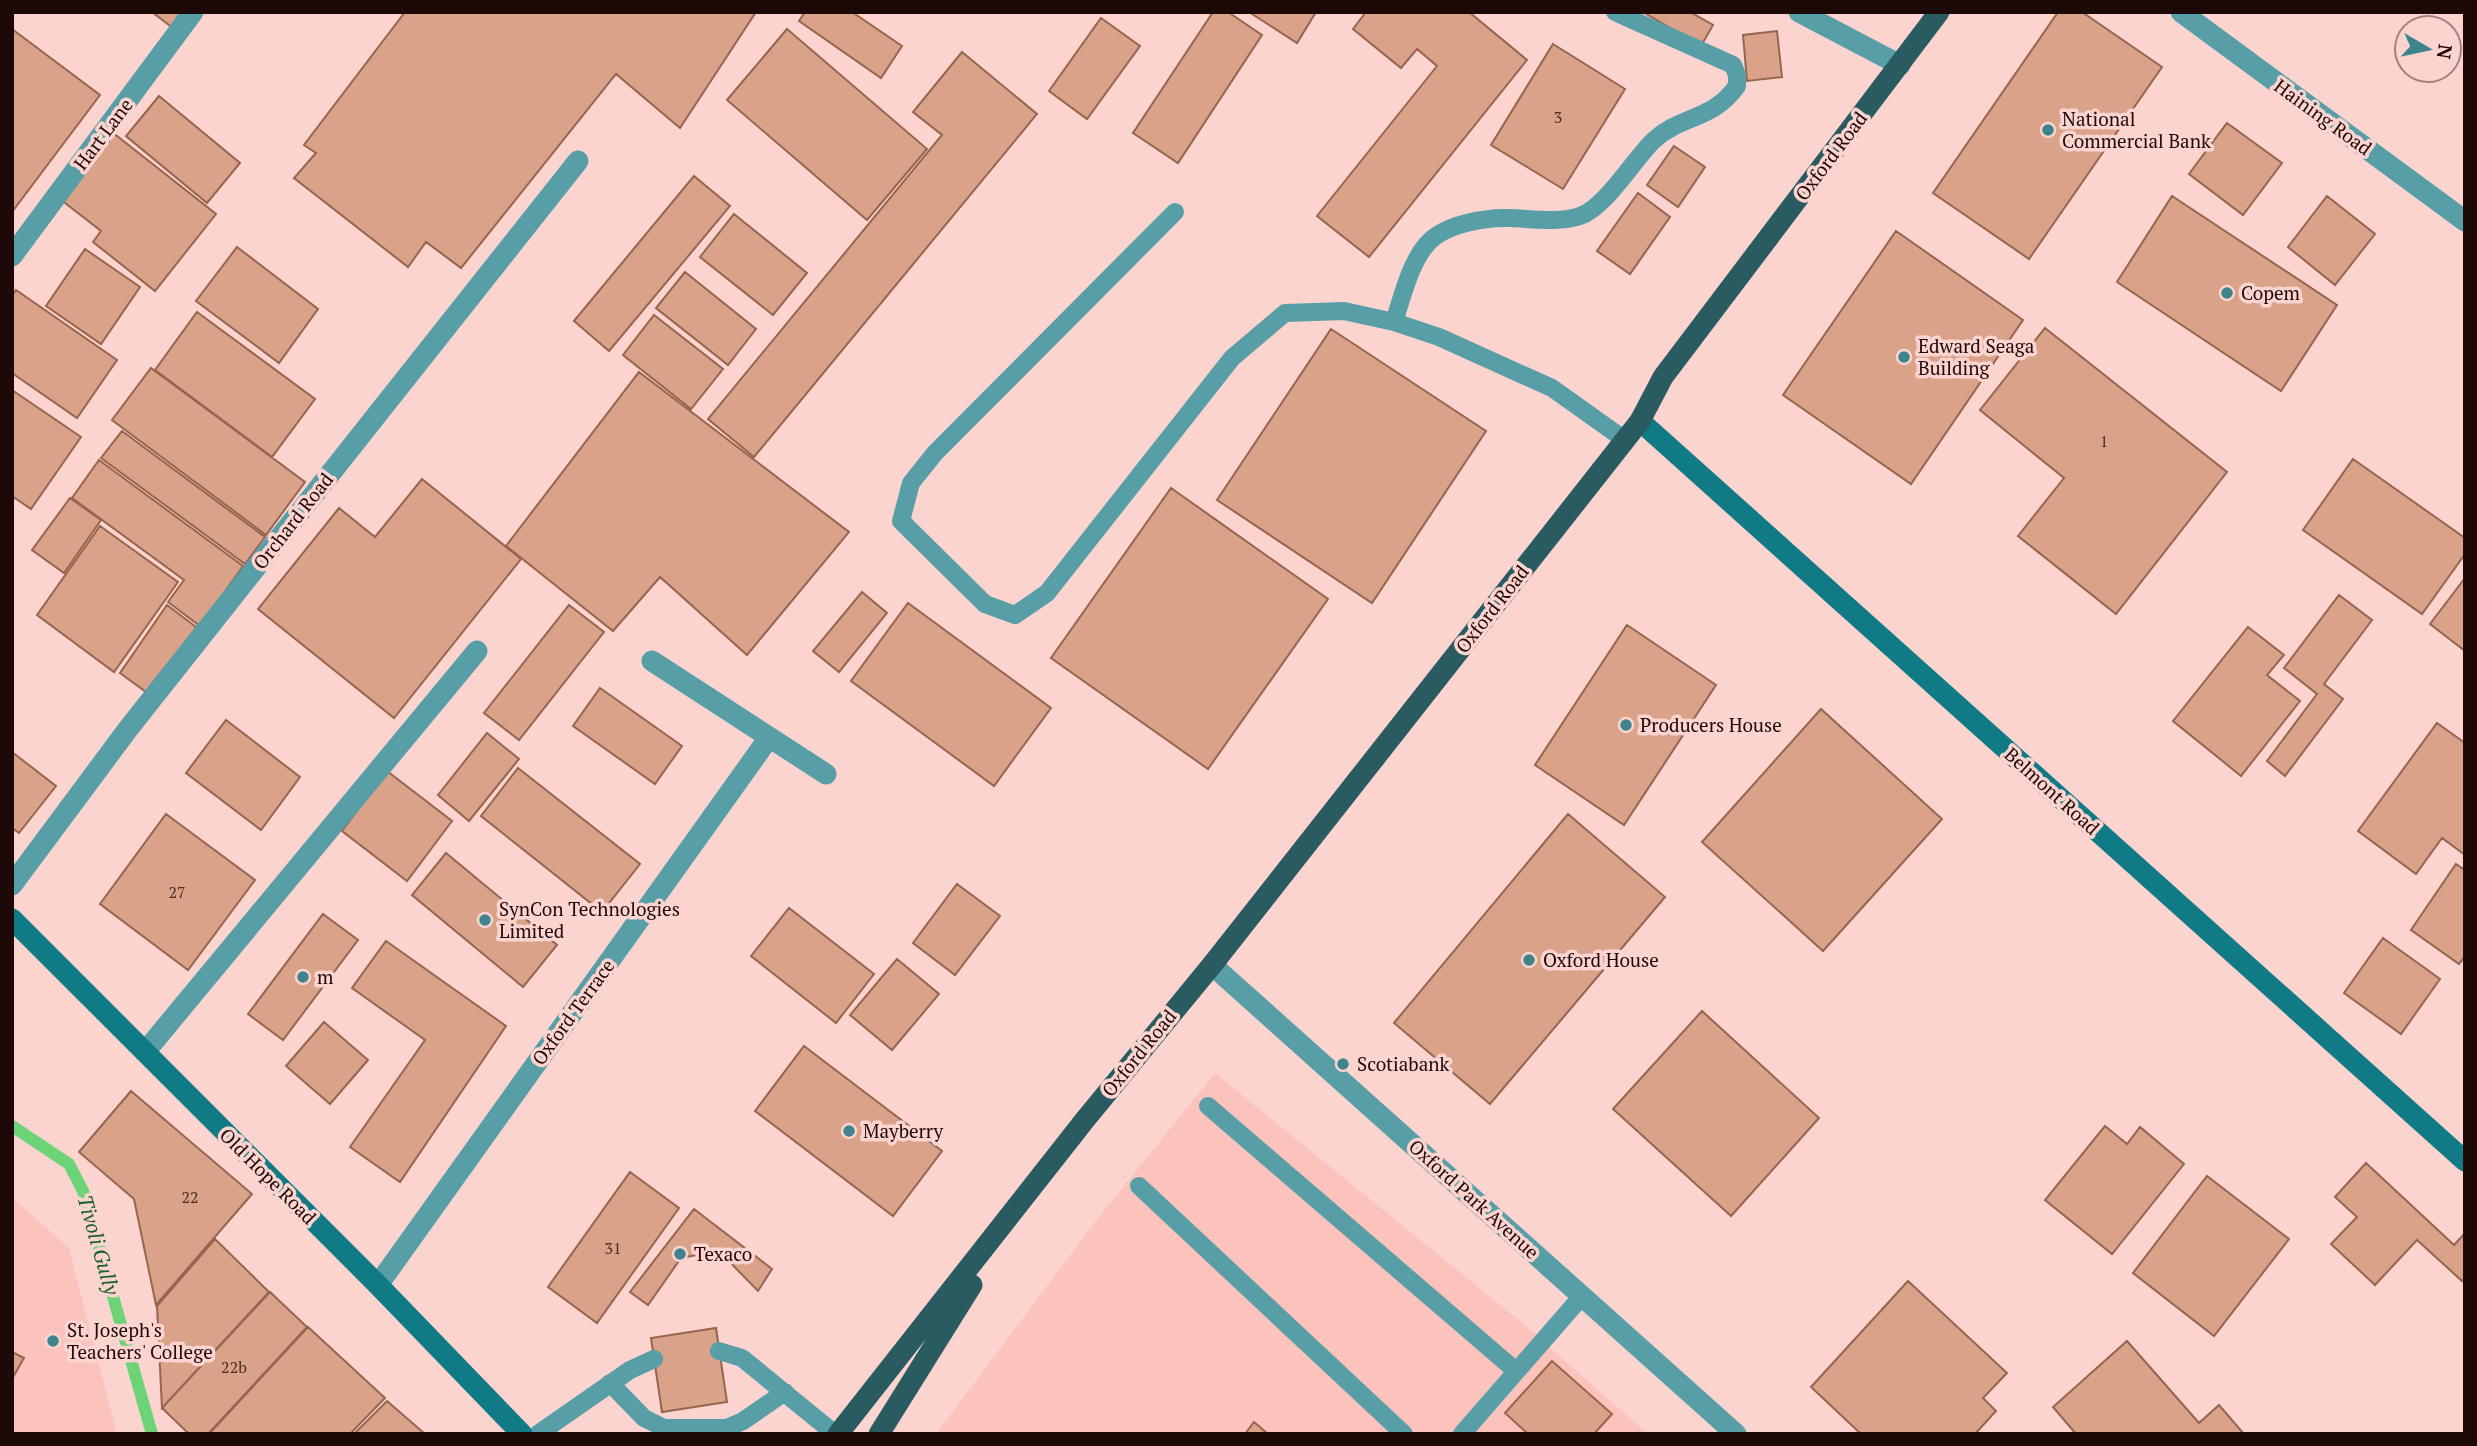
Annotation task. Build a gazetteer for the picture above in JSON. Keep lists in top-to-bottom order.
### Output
{
  "streets": {
    "main road": ["Oxford Road", "Belmont Road", "Old Hope Road"],
    "street": [
      "Haining Road",
      "Hart Lane",
      "Orchard Road",
      "Oxford Terrace",
      "Oxford Park Avenue"
    ]
  },
  "crossings": [
    ["Oxford Road", "Belmont Road"],
    ["Oxford Road", "Oxford Park Avenue"],
    ["Oxford Terrace", "Old Hope Road"]
  ],
  "water": ["Tivoli Gully"],
  "places": [
    "National Commercial Bank",
    "Copem",
    "Edward Seaga Building",
    "Producers House",
    "SynCon Technologies Limited",
    "Oxford House",
    "m",
    "Scotiabank",
    "Mayberry",
    "Texaco",
    "St. Joseph's Teachers' College"
  ],
  "house_numbers": [
    "3",
    "1",
    "27",
    "22",
    "31",
    "22b"
  ],
  "north": "right"
}
